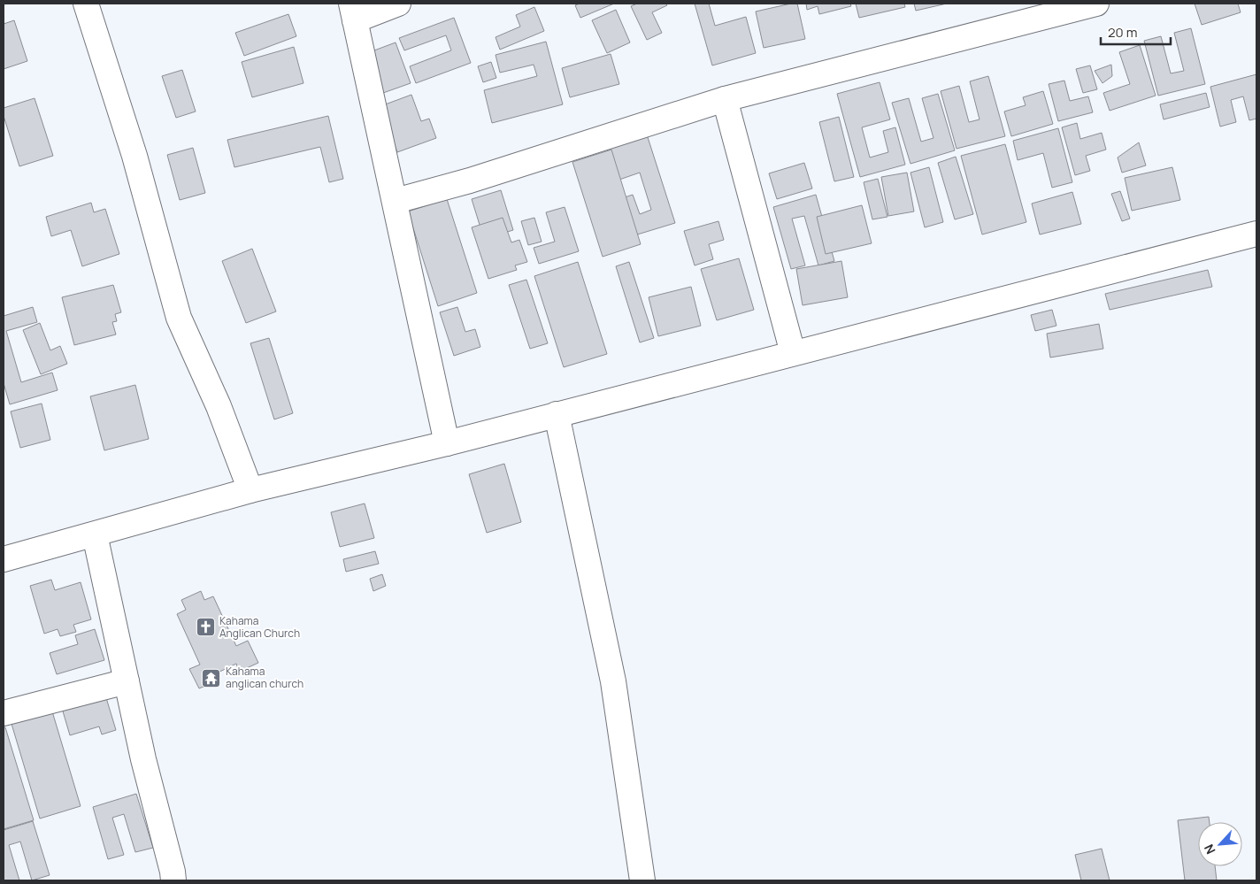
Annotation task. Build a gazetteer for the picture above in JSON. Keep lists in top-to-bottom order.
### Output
{
  "places": {
    "church": ["Kahama Anglican Church"],
    "temple": ["Kahama anglican church"]
  },
  "scale_bar": "20 m",
  "north": "bottom left"
}
